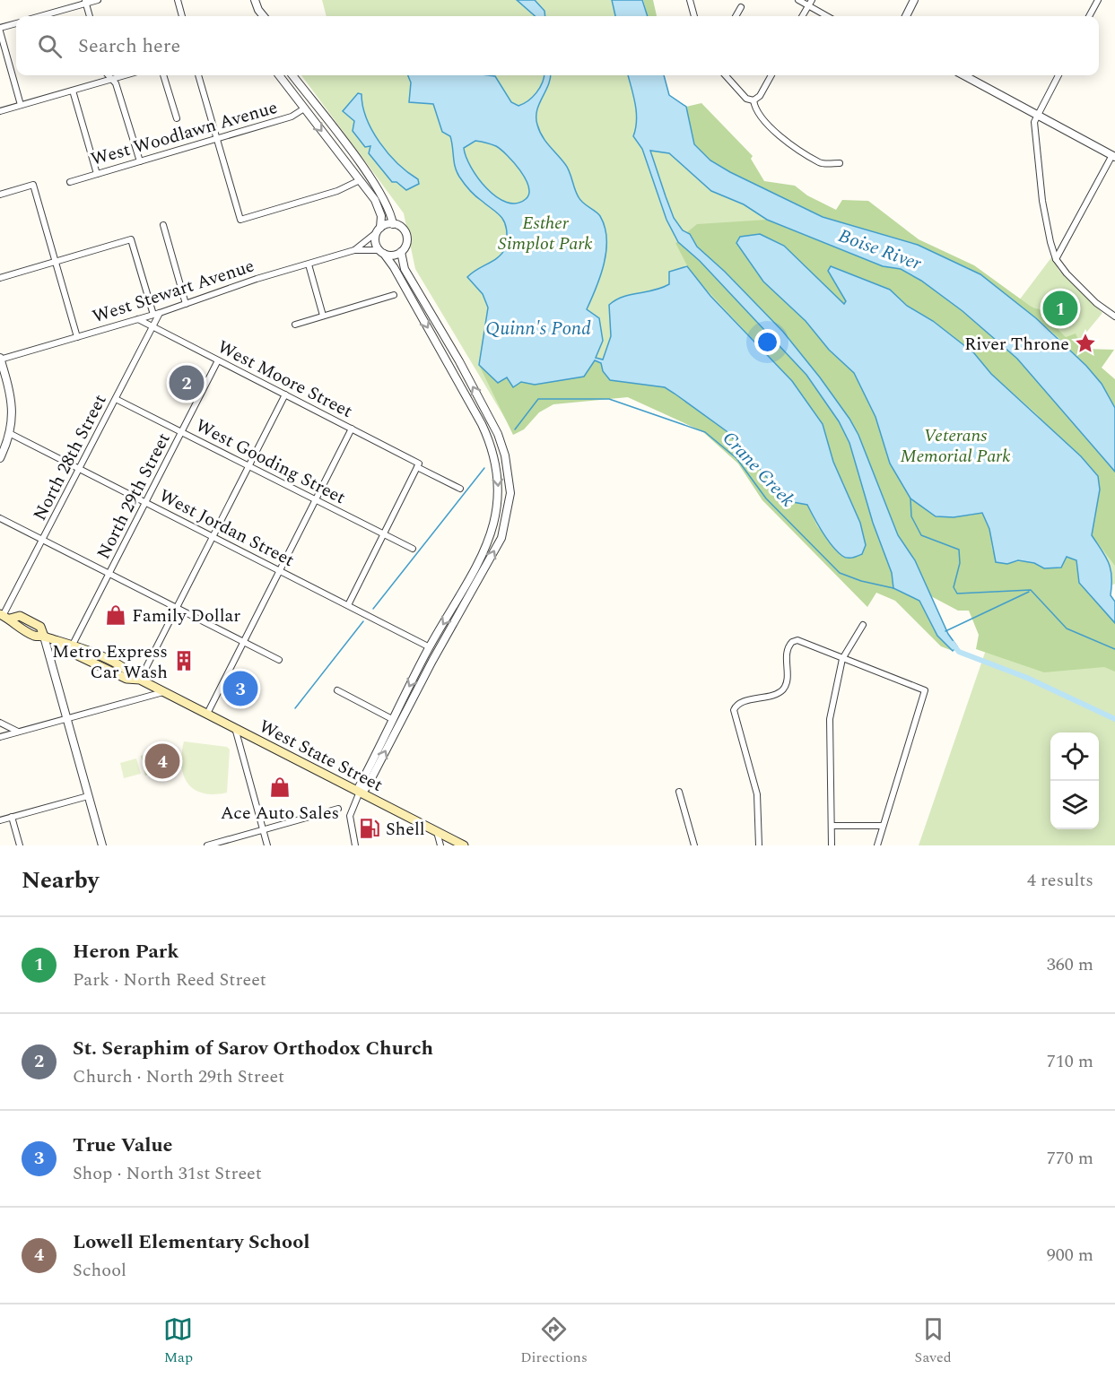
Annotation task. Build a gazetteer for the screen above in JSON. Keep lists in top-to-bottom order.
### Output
{
  "streets": {
    "main road": ["West State Street"],
    "street": [
      "West Woodlawn Avenue",
      "West Stewart Avenue",
      "West Moore Street",
      "North 28th Street",
      "West Gooding Street",
      "North 29th Street",
      "West Jordan Street"
    ]
  },
  "crossings": [
    ["West Stewart Avenue", "West Moore Street"],
    ["West Stewart Avenue", "North 28th Street"],
    ["West Moore Street", "North 28th Street"],
    ["West Moore Street", "North 29th Street"],
    ["North 28th Street", "West Gooding Street"],
    ["North 28th Street", "West Jordan Street"],
    ["North 28th Street", "West State Street"],
    ["West Gooding Street", "North 29th Street"],
    ["North 29th Street", "West Jordan Street"],
    ["North 29th Street", "West State Street"]
  ],
  "water": ["Boise River", "Quinn's Pond", "Crane Creek"],
  "parks": ["Esther Simplot Park", "Veterans Memorial Park"],
  "places": {
    "place": ["River Throne"],
    "shop": ["Family Dollar", "Ace Auto Sales"],
    "building": ["Metro Express Car Wash"],
    "fuel station": ["Shell"]
  },
  "page": {
    "search": "Search here",
    "pins": [
      "1",
      "2",
      "3",
      "4"
    ],
    "heading": ["Nearby", "4 results"],
    "list": [
      {
        "mark": "1",
        "name": "Heron Park",
        "note": "Park · North Reed Street",
        "value": "360 m"
      },
      {
        "mark": "2",
        "name": "St. Seraphim of Sarov Orthodox Church",
        "note": "Church · North 29th Street",
        "value": "710 m"
      },
      {
        "mark": "3",
        "name": "True Value",
        "note": "Shop · North 31st Street",
        "value": "770 m"
      },
      {
        "mark": "4",
        "name": "Lowell Elementary School",
        "note": "School",
        "value": "900 m"
      }
    ],
    "nav": ["Map", "Directions", "Saved"]
  }
}
